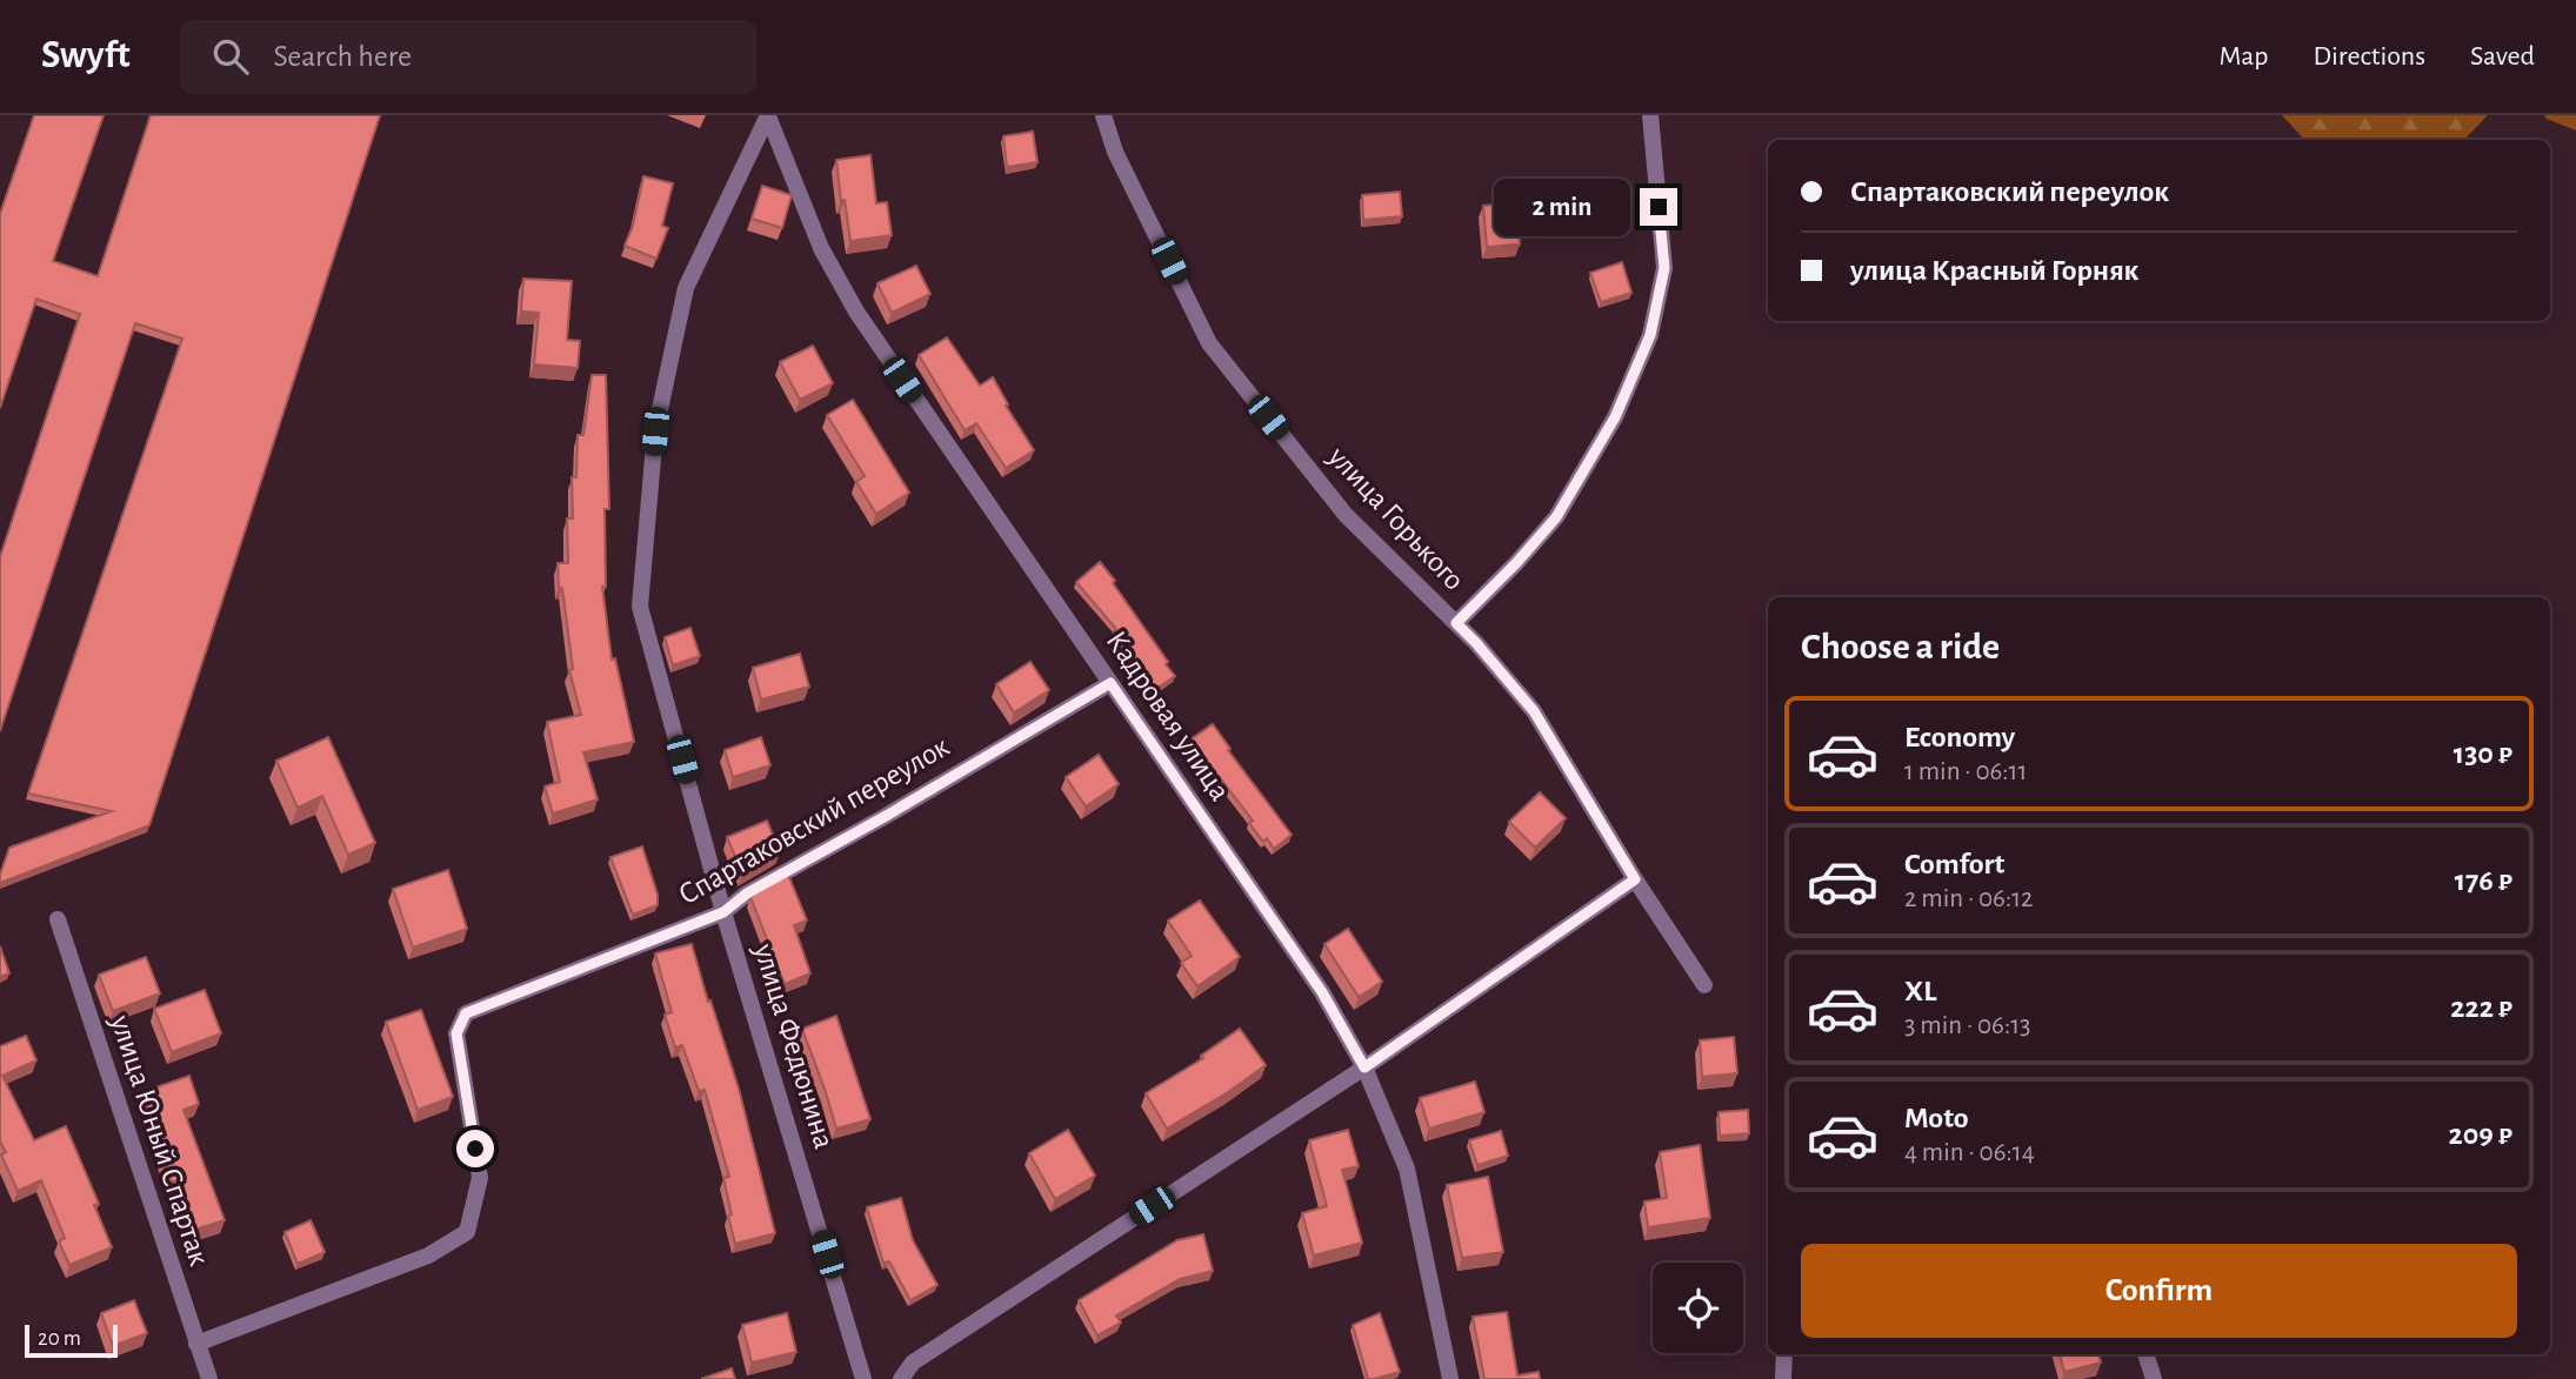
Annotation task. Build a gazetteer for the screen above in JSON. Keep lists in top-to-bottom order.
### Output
{
  "streets": {
    "street": [
      "улица Горького",
      "Кадровая улица",
      "Спартаковский переулок",
      "улица Федюнина",
      "улица Юный Спартак"
    ]
  },
  "crossings": [
    ["Кадровая улица", "Спартаковский переулок"],
    ["Кадровая улица", "улица Федюнина"],
    ["Спартаковский переулок", "улица Федюнина"],
    ["Спартаковский переулок", "улица Юный Спартак"]
  ],
  "scale_bar": "20 m",
  "page": {
    "header": "Swyft",
    "search": "Search here",
    "nav": ["Map", "Directions", "Saved"],
    "banner": ["Спартаковский переулок", "улица Красный Горняк"],
    "bubble": "2 min",
    "heading": "Choose a ride",
    "list": [
      {
        "name": "Economy",
        "note": "1 min · 06:11",
        "value": "130 ₽"
      },
      {
        "name": "Comfort",
        "note": "2 min · 06:12",
        "value": "176 ₽"
      },
      {
        "name": "XL",
        "note": "3 min · 06:13",
        "value": "222 ₽"
      },
      {
        "name": "Moto",
        "note": "4 min · 06:14",
        "value": "209 ₽"
      }
    ],
    "buttons": "Confirm",
    "scale": "20 m"
  }
}
